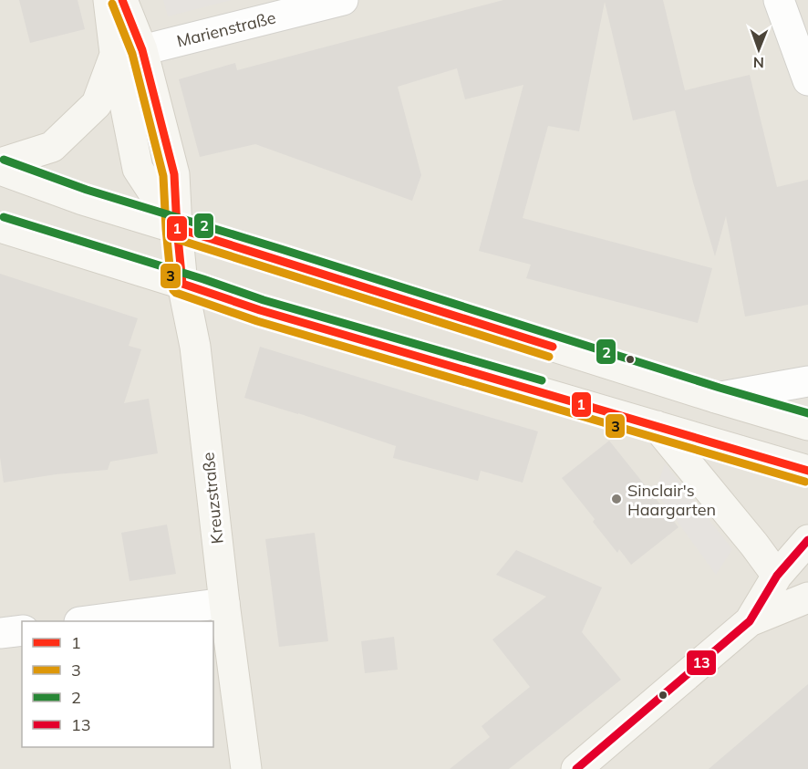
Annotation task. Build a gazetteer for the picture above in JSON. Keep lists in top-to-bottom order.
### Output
{
  "streets": {
    "main road": ["Kreuzstraße"],
    "street": ["Marienstraße"]
  },
  "crossings": [
    ["Marienstraße", "Kreuzstraße"]
  ],
  "places": ["Sinclair's Haargarten"],
  "lines": [
    "transit line 1",
    "transit line 3",
    "transit line 2",
    "transit line 13"
  ],
  "legend": [
    "1",
    "3",
    "2",
    "13"
  ],
  "north": "bottom"
}
